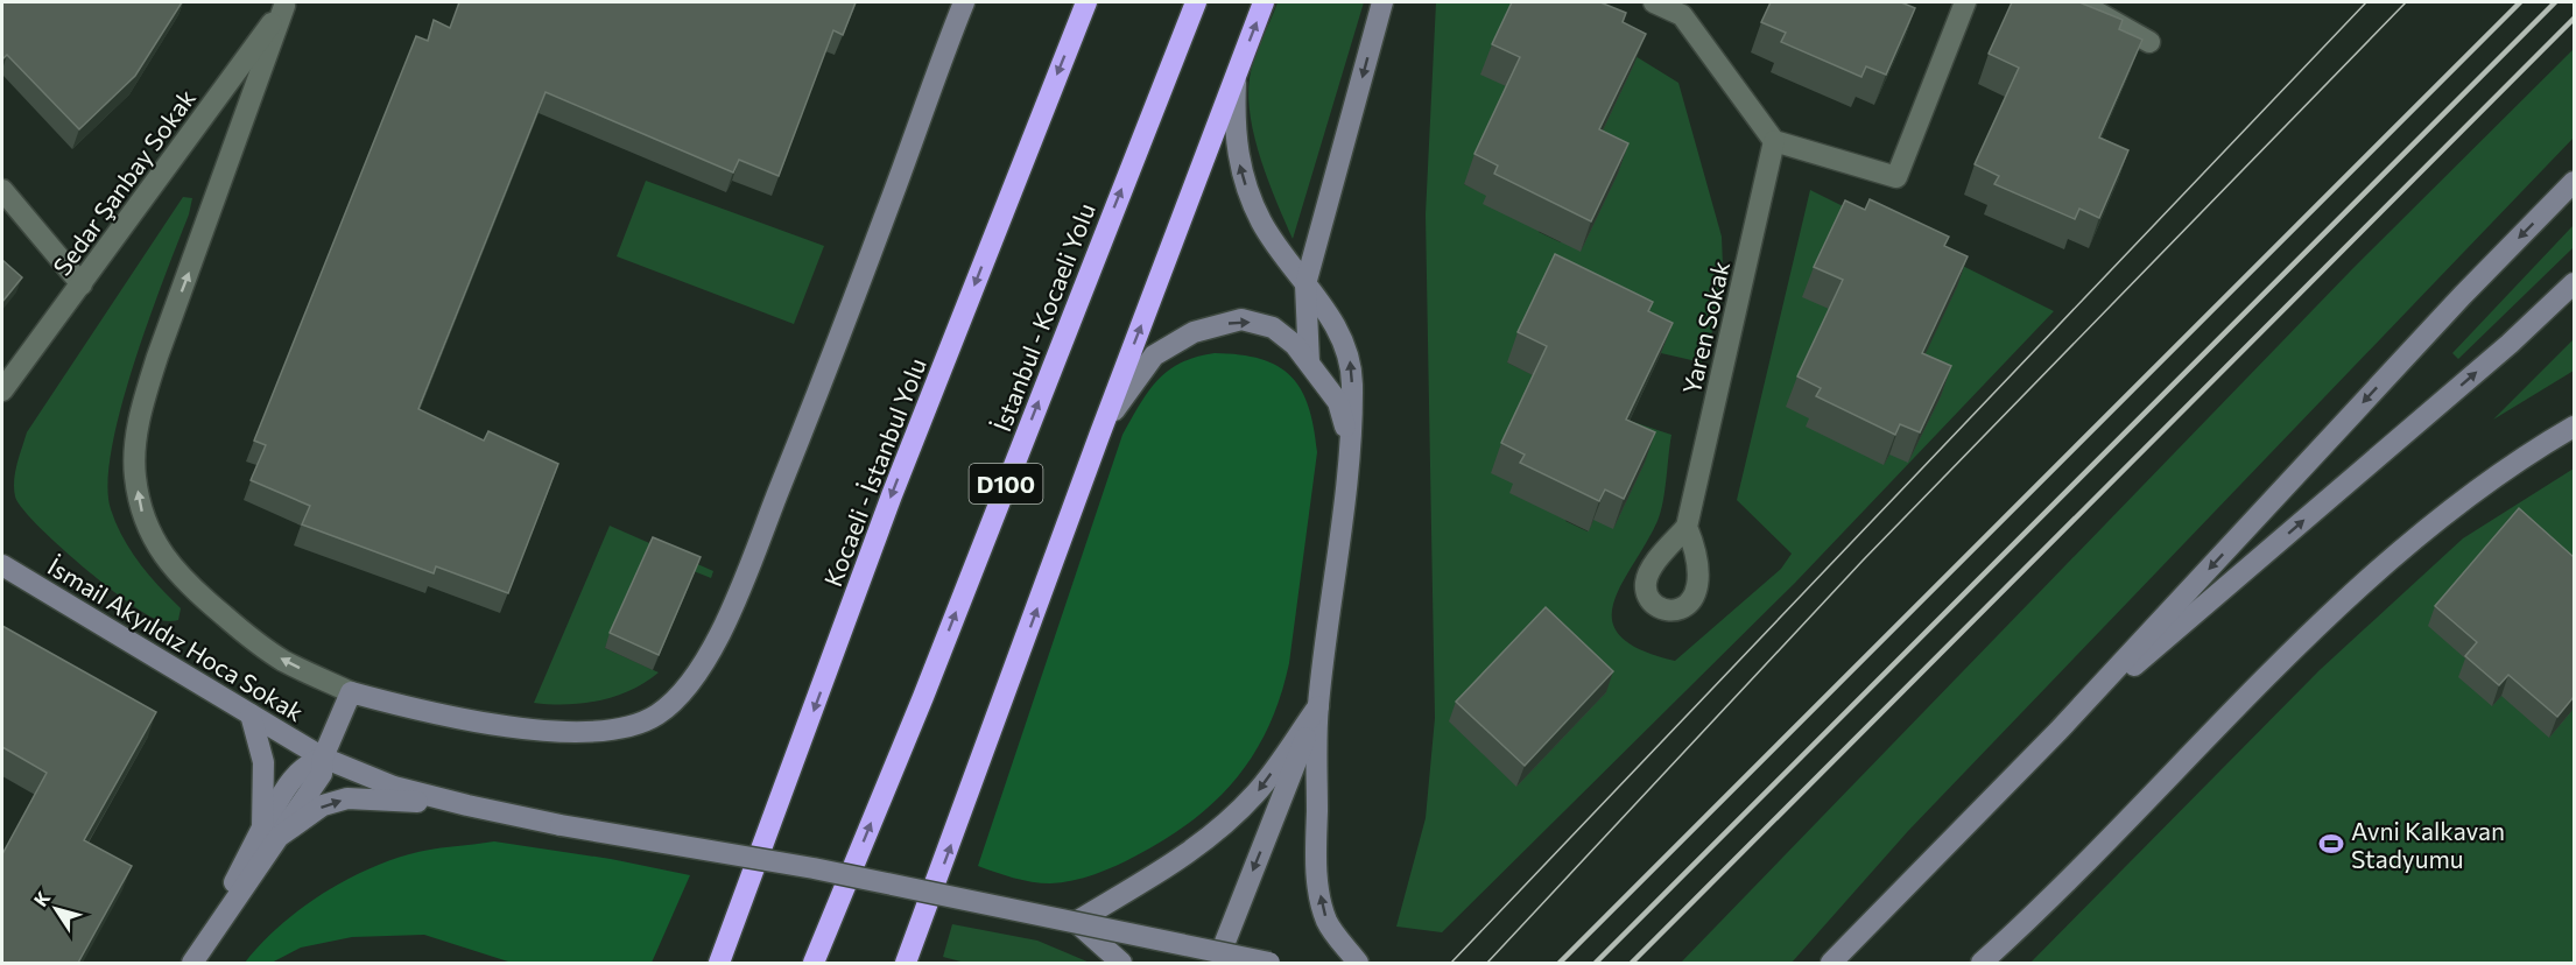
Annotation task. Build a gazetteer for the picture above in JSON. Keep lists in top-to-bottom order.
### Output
{
  "streets": {
    "highway": ["İstanbul - Kocaeli Yolu", "Kocaeli - İstanbul Yolu", "D100"],
    "main road": ["İsmail Akyıldız Hoca Sokak"],
    "street": ["Sedar Şanbay Sokak", "Yaren Sokak"]
  },
  "places": {
    "sports": ["Avni Kalkavan Stadyumu"]
  },
  "north": "top left"
}
